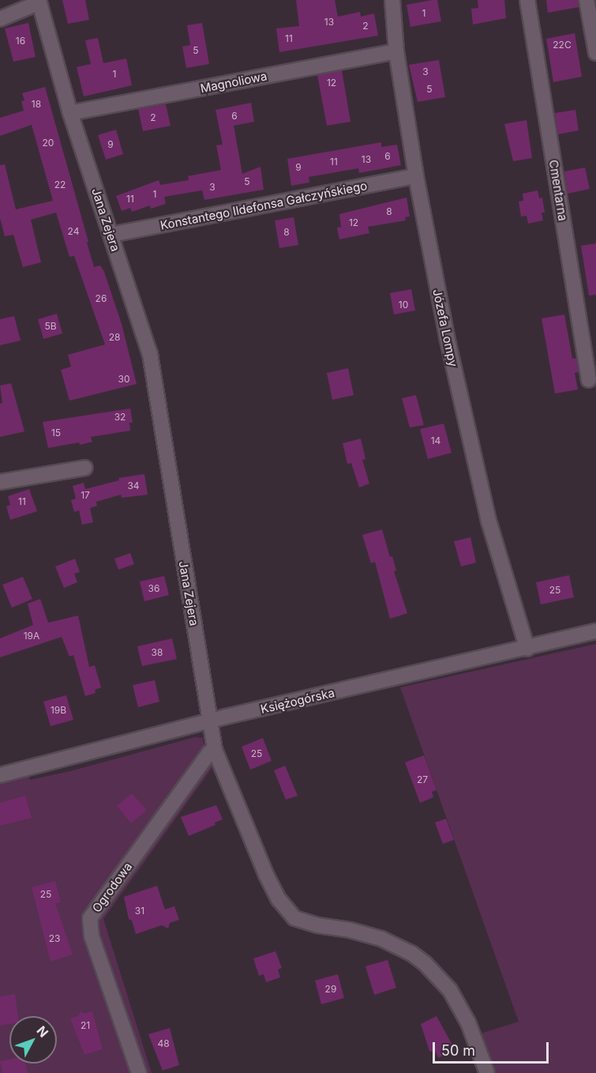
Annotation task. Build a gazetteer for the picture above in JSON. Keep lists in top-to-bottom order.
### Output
{
  "streets": {
    "street": [
      "Magnoliowa",
      "Cmentarna",
      "Konstantego Ildefonsa Gałczyńskiego",
      "Jana Zejera",
      "Józefa Lompy",
      "Księżogórska",
      "Ogrodowa"
    ]
  },
  "crossings": [
    ["Magnoliowa", "Jana Zejera"],
    ["Magnoliowa", "Józefa Lompy"],
    ["Konstantego Ildefonsa Gałczyńskiego", "Jana Zejera"],
    ["Konstantego Ildefonsa Gałczyńskiego", "Józefa Lompy"],
    ["Jana Zejera", "Księżogórska"],
    ["Jana Zejera", "Ogrodowa"],
    ["Józefa Lompy", "Księżogórska"]
  ],
  "house_numbers": [
    "1",
    "13",
    "2",
    "11",
    "16",
    "22C",
    "5",
    "3",
    "1",
    "12",
    "5",
    "18",
    "6",
    "2",
    "20",
    "9",
    "6",
    "13",
    "11",
    "9",
    "5",
    "22",
    "3",
    "1",
    "11",
    "8",
    "12",
    "24",
    "8",
    "26",
    "10",
    "5B",
    "28",
    "30",
    "32",
    "15",
    "14",
    "34",
    "17",
    "11",
    "36",
    "25",
    "19A",
    "38",
    "19B",
    "25",
    "27",
    "25",
    "31",
    "23",
    "29",
    "21",
    "48"
  ],
  "scale_bar": "50 m",
  "north": "top right"
}
